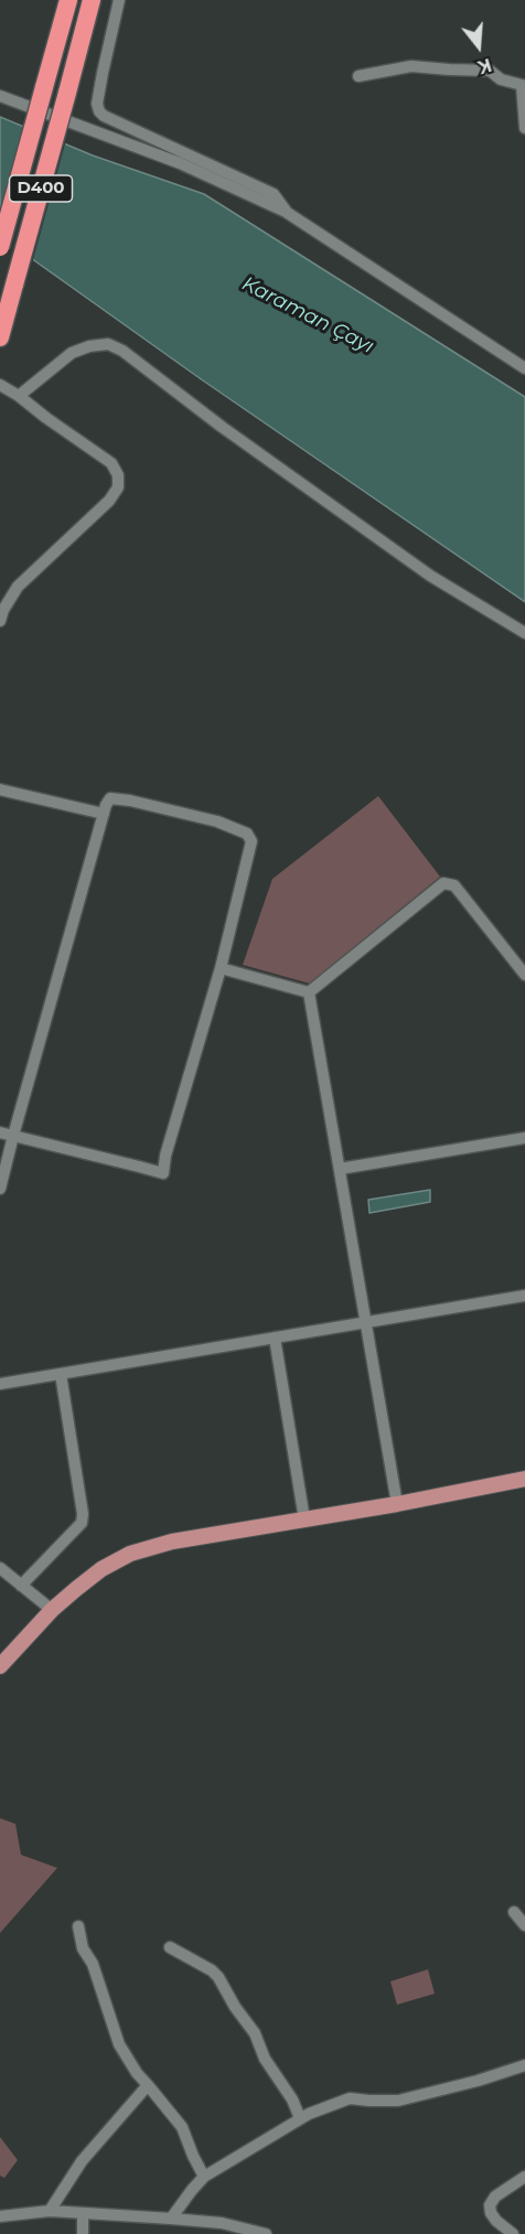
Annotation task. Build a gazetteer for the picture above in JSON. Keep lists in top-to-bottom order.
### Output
{
  "streets": {
    "highway": ["D400"]
  },
  "water": ["Karaman Çayı"],
  "north": "bottom"
}
